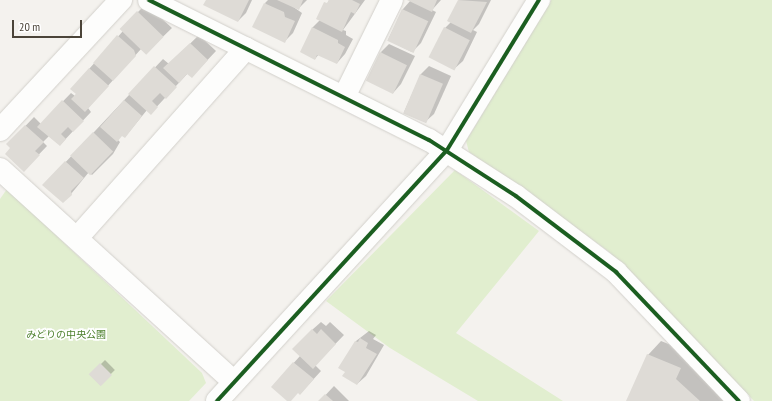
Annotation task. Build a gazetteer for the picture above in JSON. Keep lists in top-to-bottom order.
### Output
{
  "parks": ["みどりの中央公園"],
  "scale_bar": "20 m"
}
